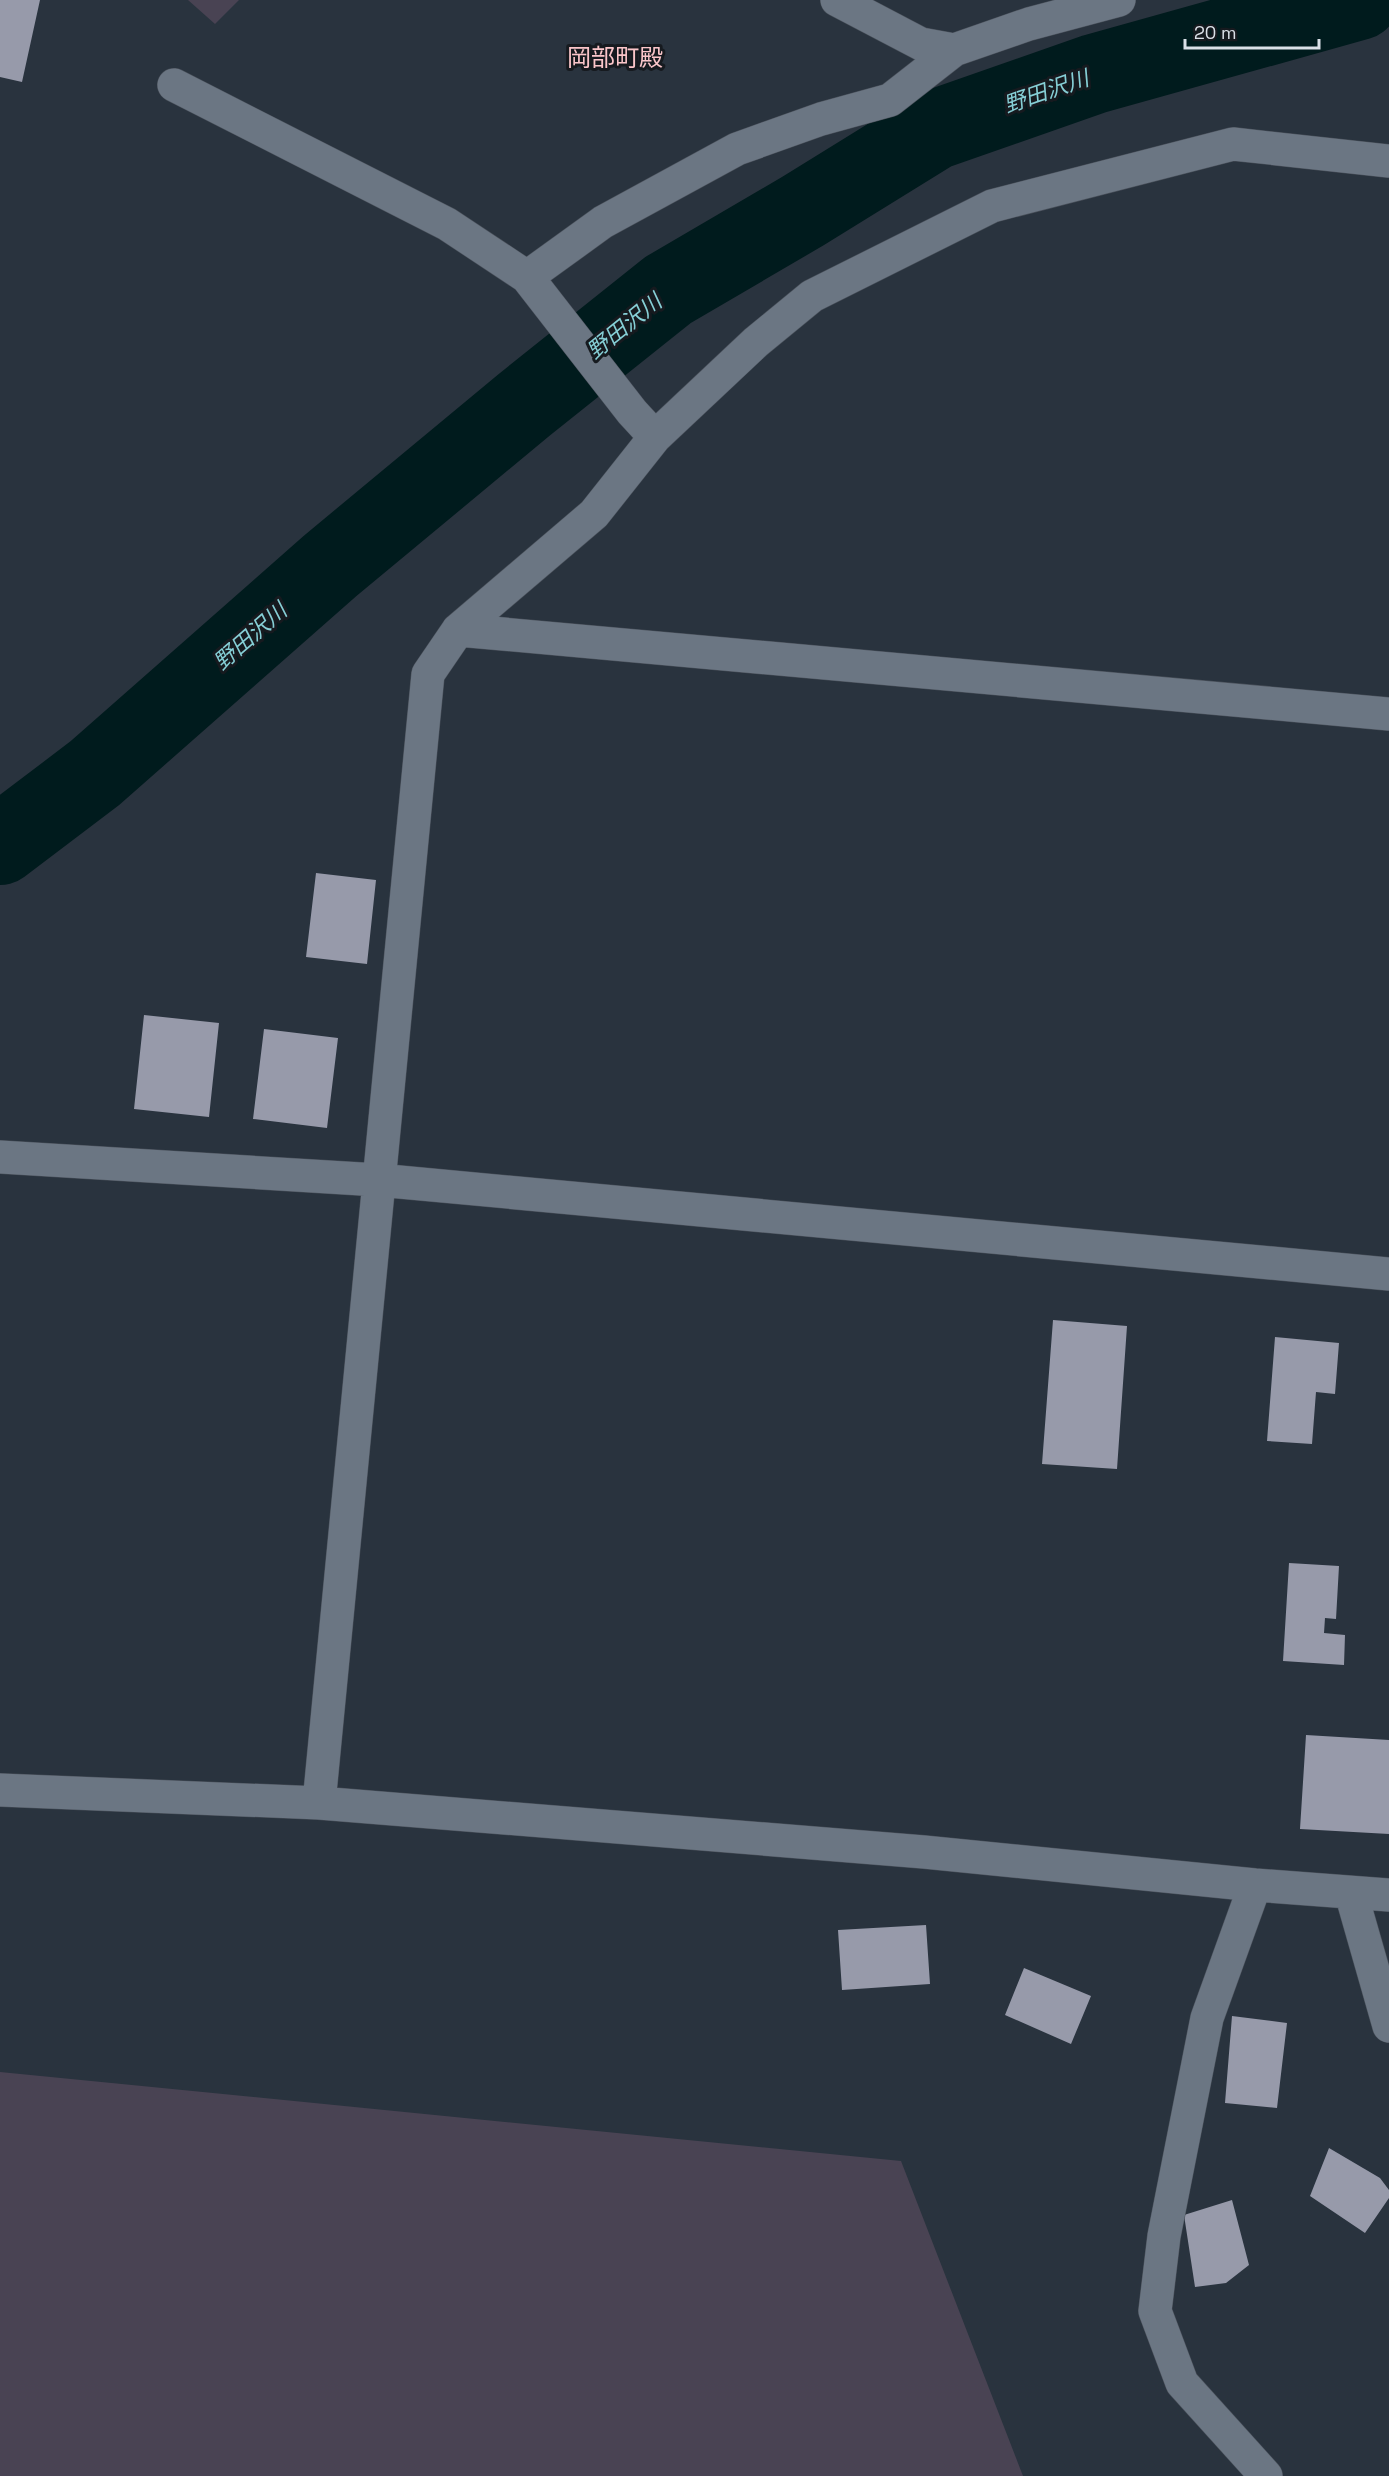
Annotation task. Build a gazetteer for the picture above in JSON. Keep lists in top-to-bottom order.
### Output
{
  "districts": ["岡部町殿"],
  "water": ["野田沢川"],
  "scale_bar": "20 m"
}
